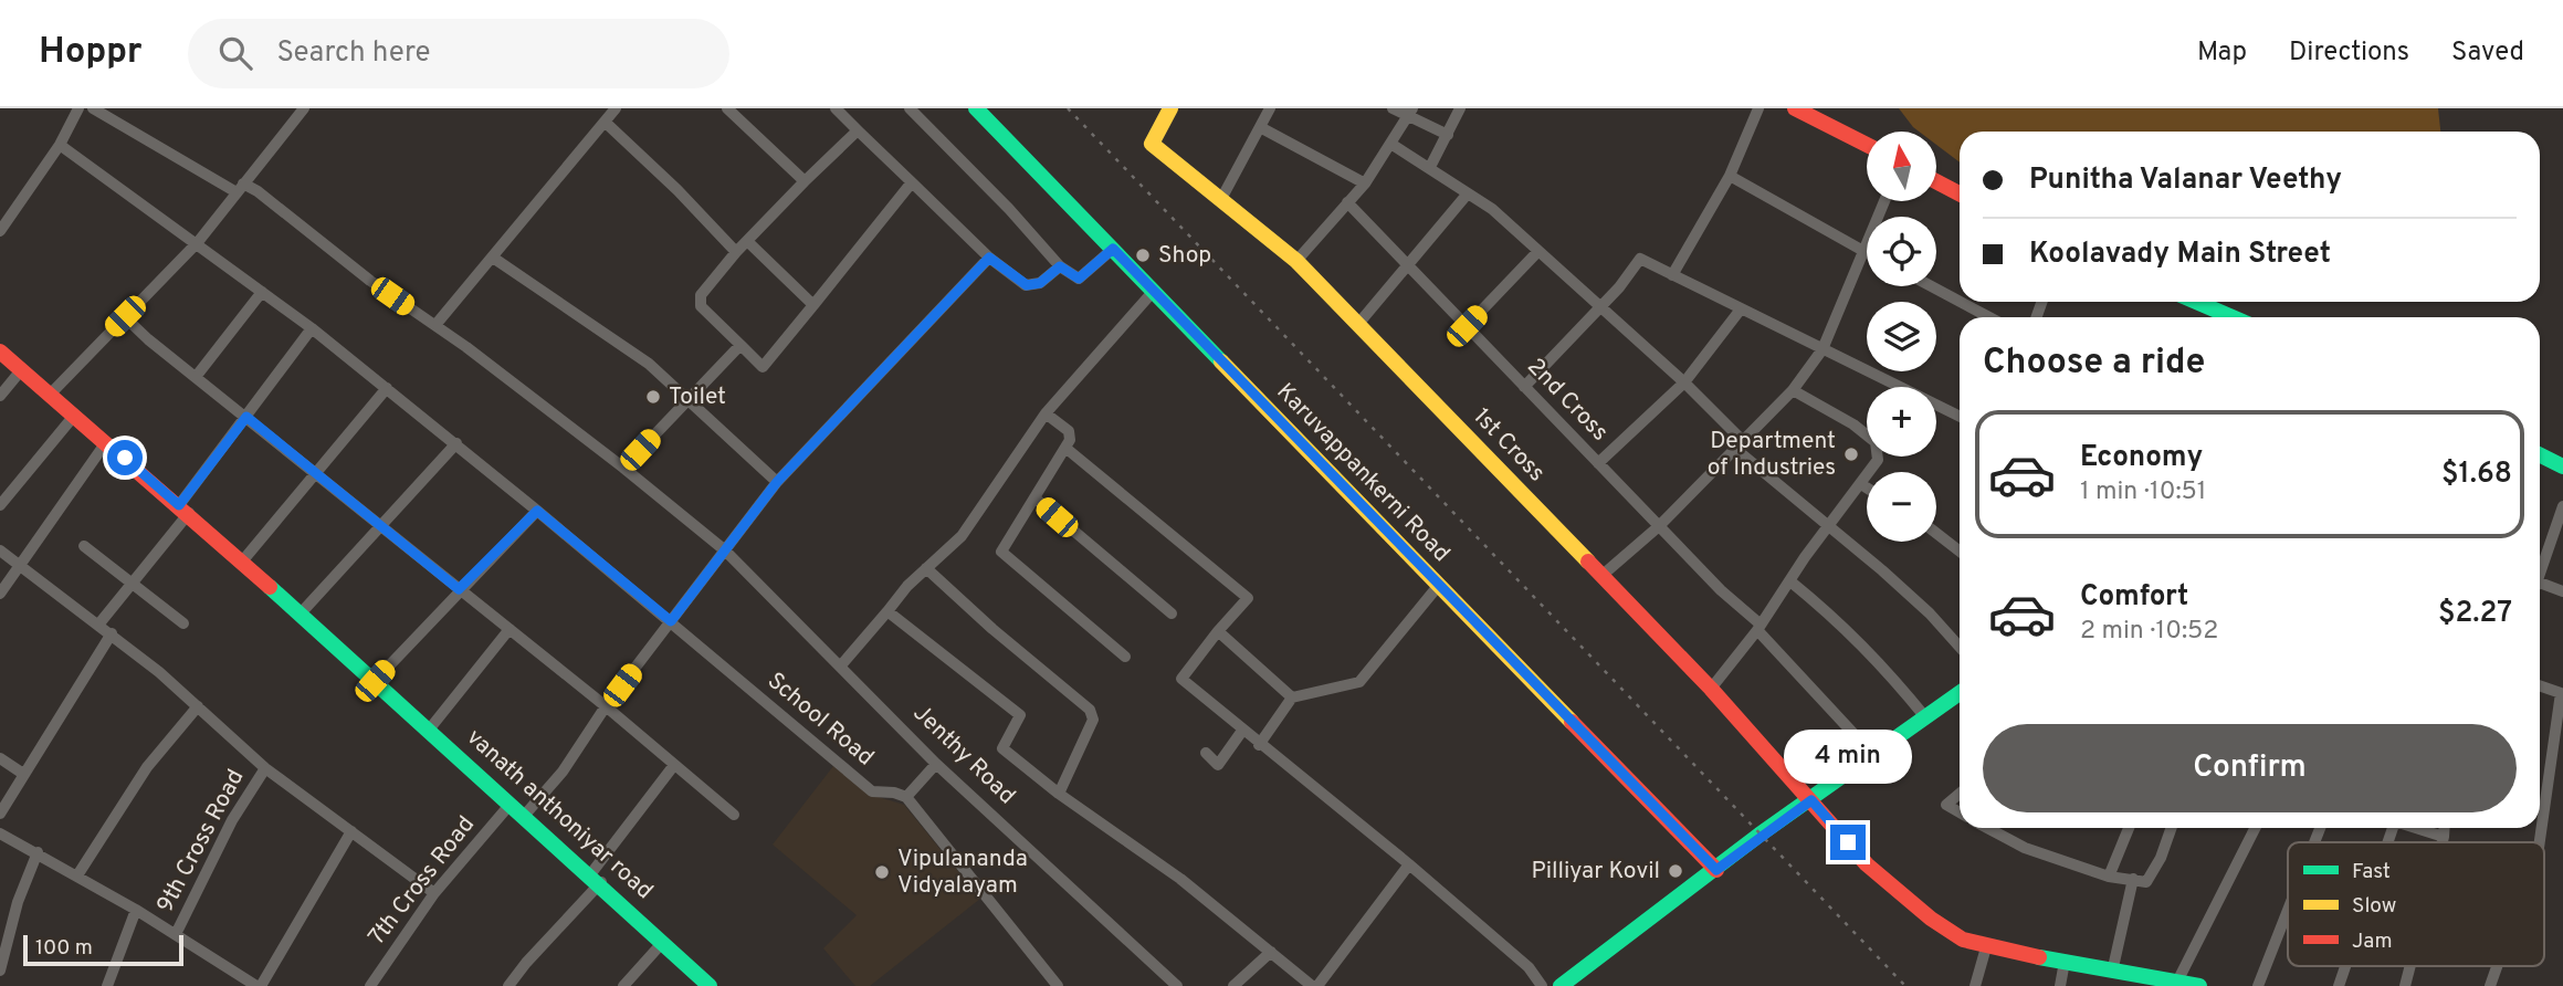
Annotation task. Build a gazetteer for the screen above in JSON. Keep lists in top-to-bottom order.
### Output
{
  "streets": {
    "street": [
      "2nd Cross",
      "1st Cross",
      "Karuvappankerni Road",
      "School Road",
      "Jenthy Road",
      "vanath anthoniyar road",
      "9th Cross Road",
      "7th Cross Road"
    ]
  },
  "crossings": [
    ["vanath anthoniyar road", "7th Cross Road"]
  ],
  "places": [
    "Shop",
    "Toilet",
    "Department of Industries",
    "Pilliyar Kovil",
    "Vipulananda Vidyalayam"
  ],
  "legend": ["Fast", "Slow", "Jam"],
  "scale_bar": "100 m",
  "north": "top",
  "page": {
    "header": "Hoppr",
    "search": "Search here",
    "nav": ["Map", "Directions", "Saved"],
    "map_buttons": ["+", "−"],
    "banner": ["Punitha Valanar Veethy", "Koolavady Main Street"],
    "heading": "Choose a ride",
    "list": [
      {
        "name": "Economy",
        "note": "1 min · 10:51",
        "value": "$1.68"
      },
      {
        "name": "Comfort",
        "note": "2 min · 10:52",
        "value": "$2.27"
      }
    ],
    "buttons": "Confirm",
    "bubble": "4 min",
    "scale": "100 m"
  }
}
